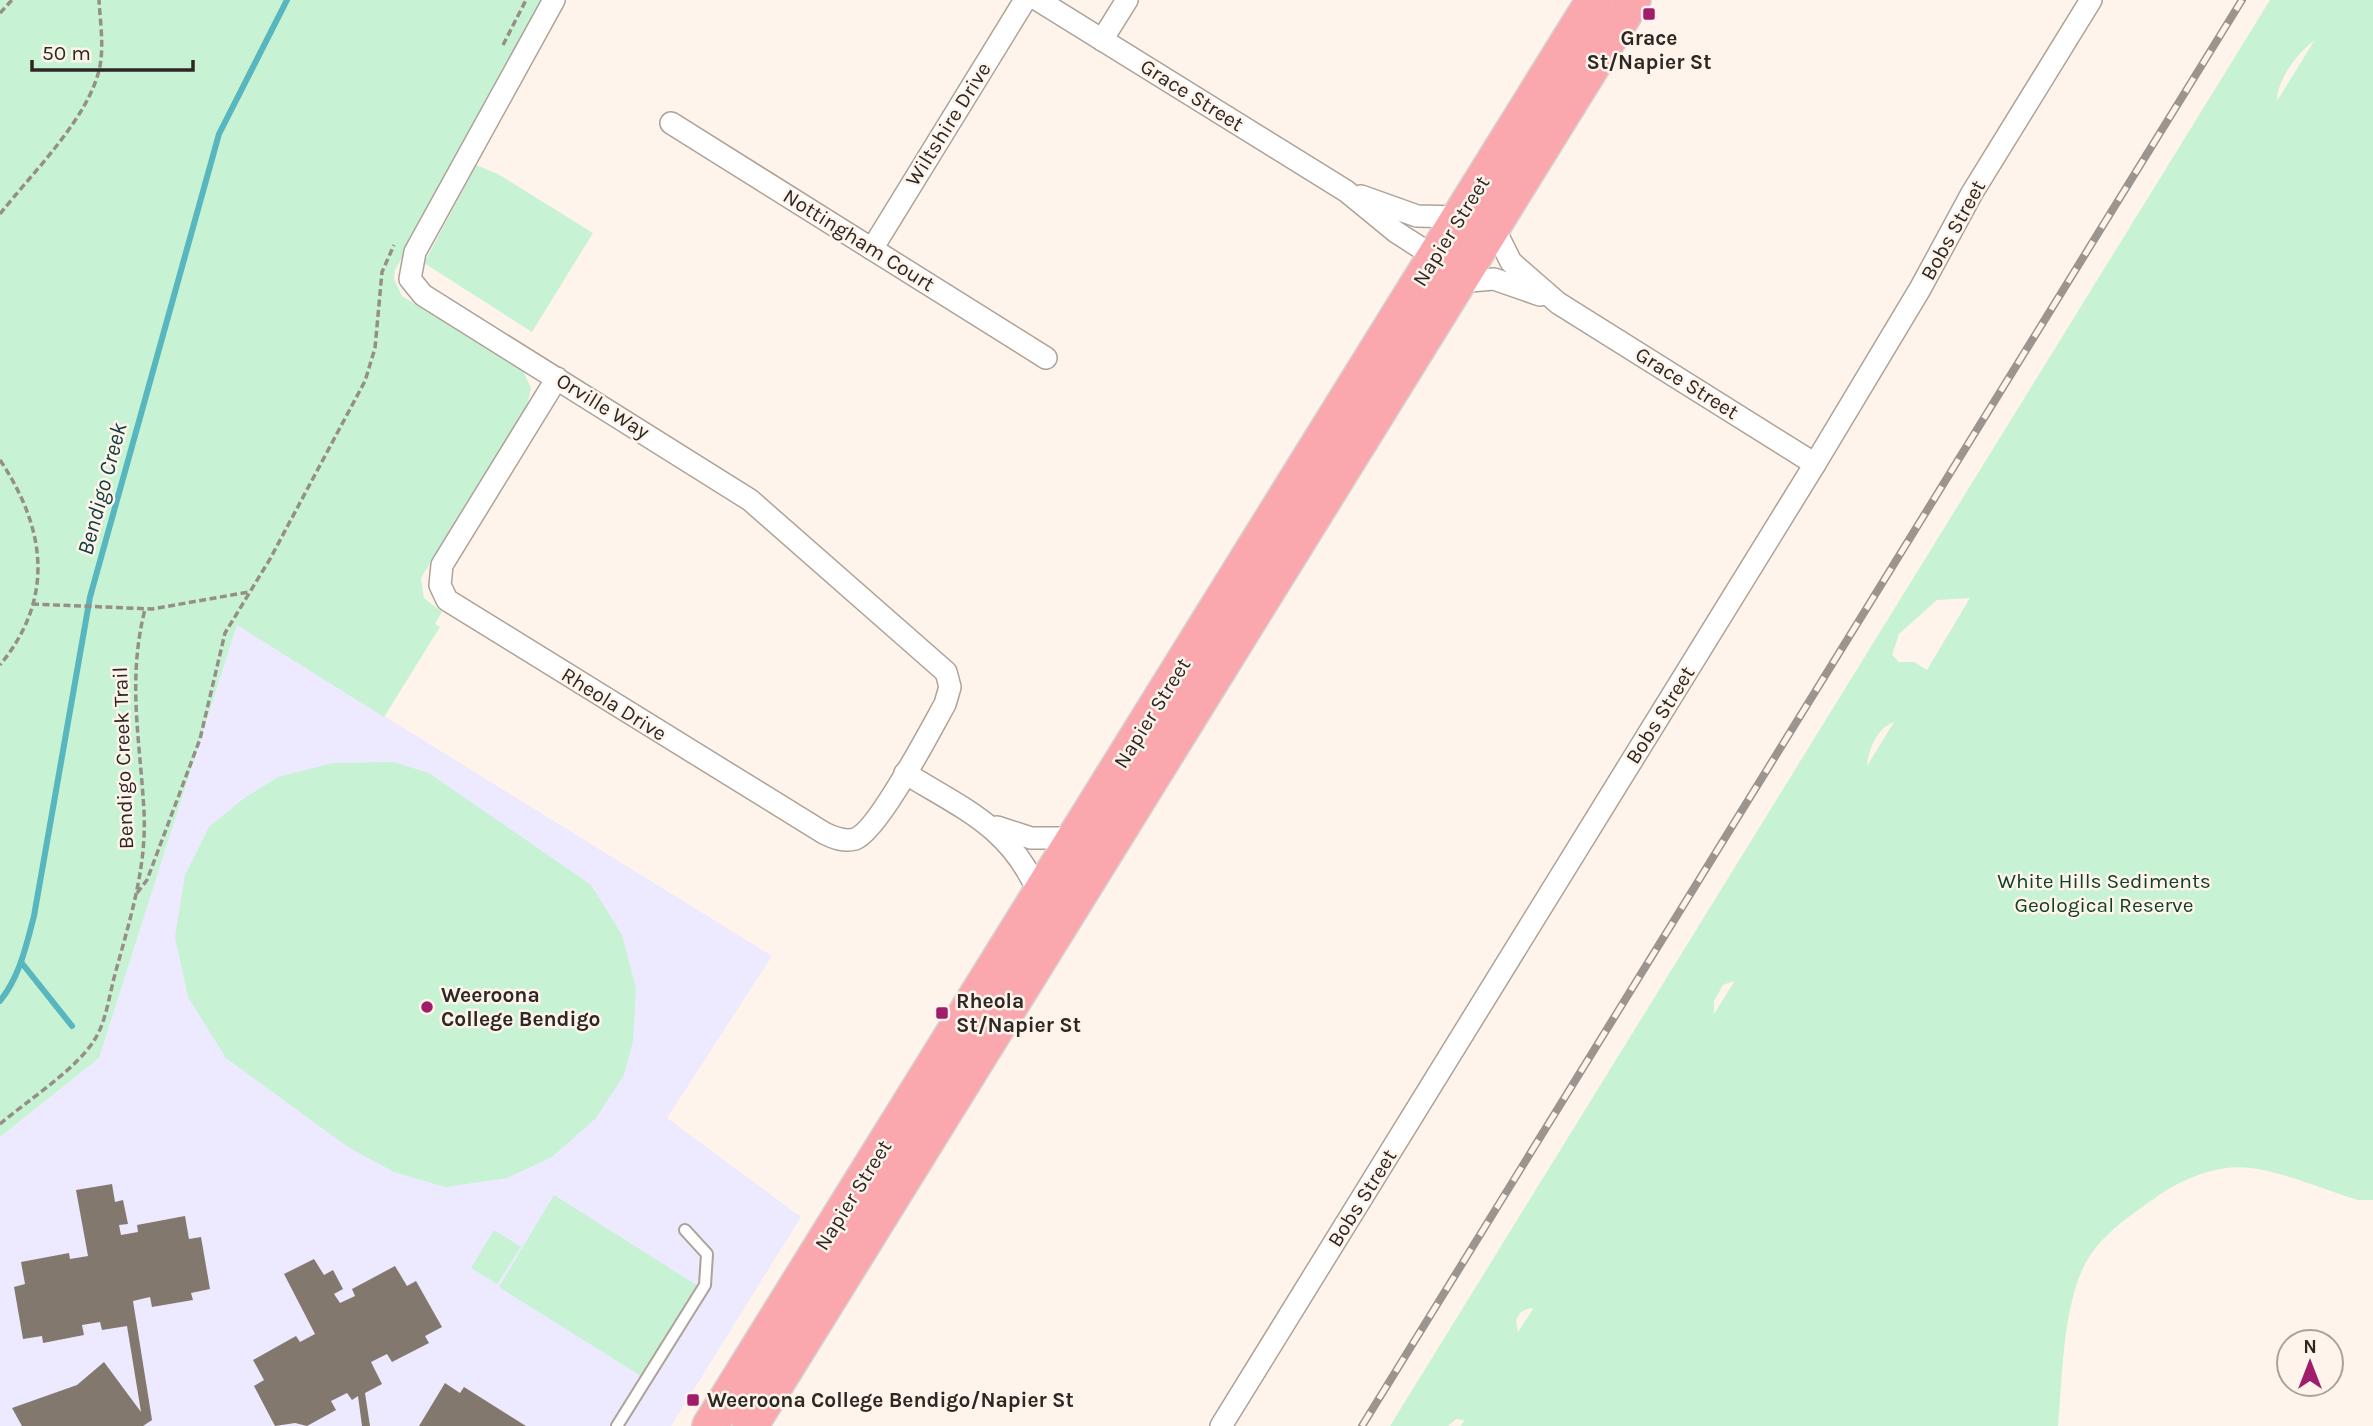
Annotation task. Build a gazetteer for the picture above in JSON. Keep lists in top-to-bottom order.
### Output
{
  "streets": {
    "highway": ["Napier Street"],
    "street": [
      "Grace Street",
      "Wiltshire Drive",
      "Bobs Street",
      "Nottingham Court",
      "Orville Way",
      "Rheola Drive"
    ],
    "path": ["Bendigo Creek Trail"]
  },
  "crossings": [
    ["Grace Street", "Bobs Street"],
    ["Grace Street", "Napier Street"],
    ["Wiltshire Drive", "Nottingham Court"],
    ["Orville Way", "Rheola Drive"]
  ],
  "water": ["Bendigo Creek"],
  "parks": ["White Hills Sediments Geological Reserve"],
  "places": {
    "transit": ["Grace St/Napier St", "Rheola St/Napier St", "Weeroona College Bendigo/Napier St"],
    "other": ["Weeroona College Bendigo"]
  },
  "scale_bar": "50 m",
  "north": "top"
}
